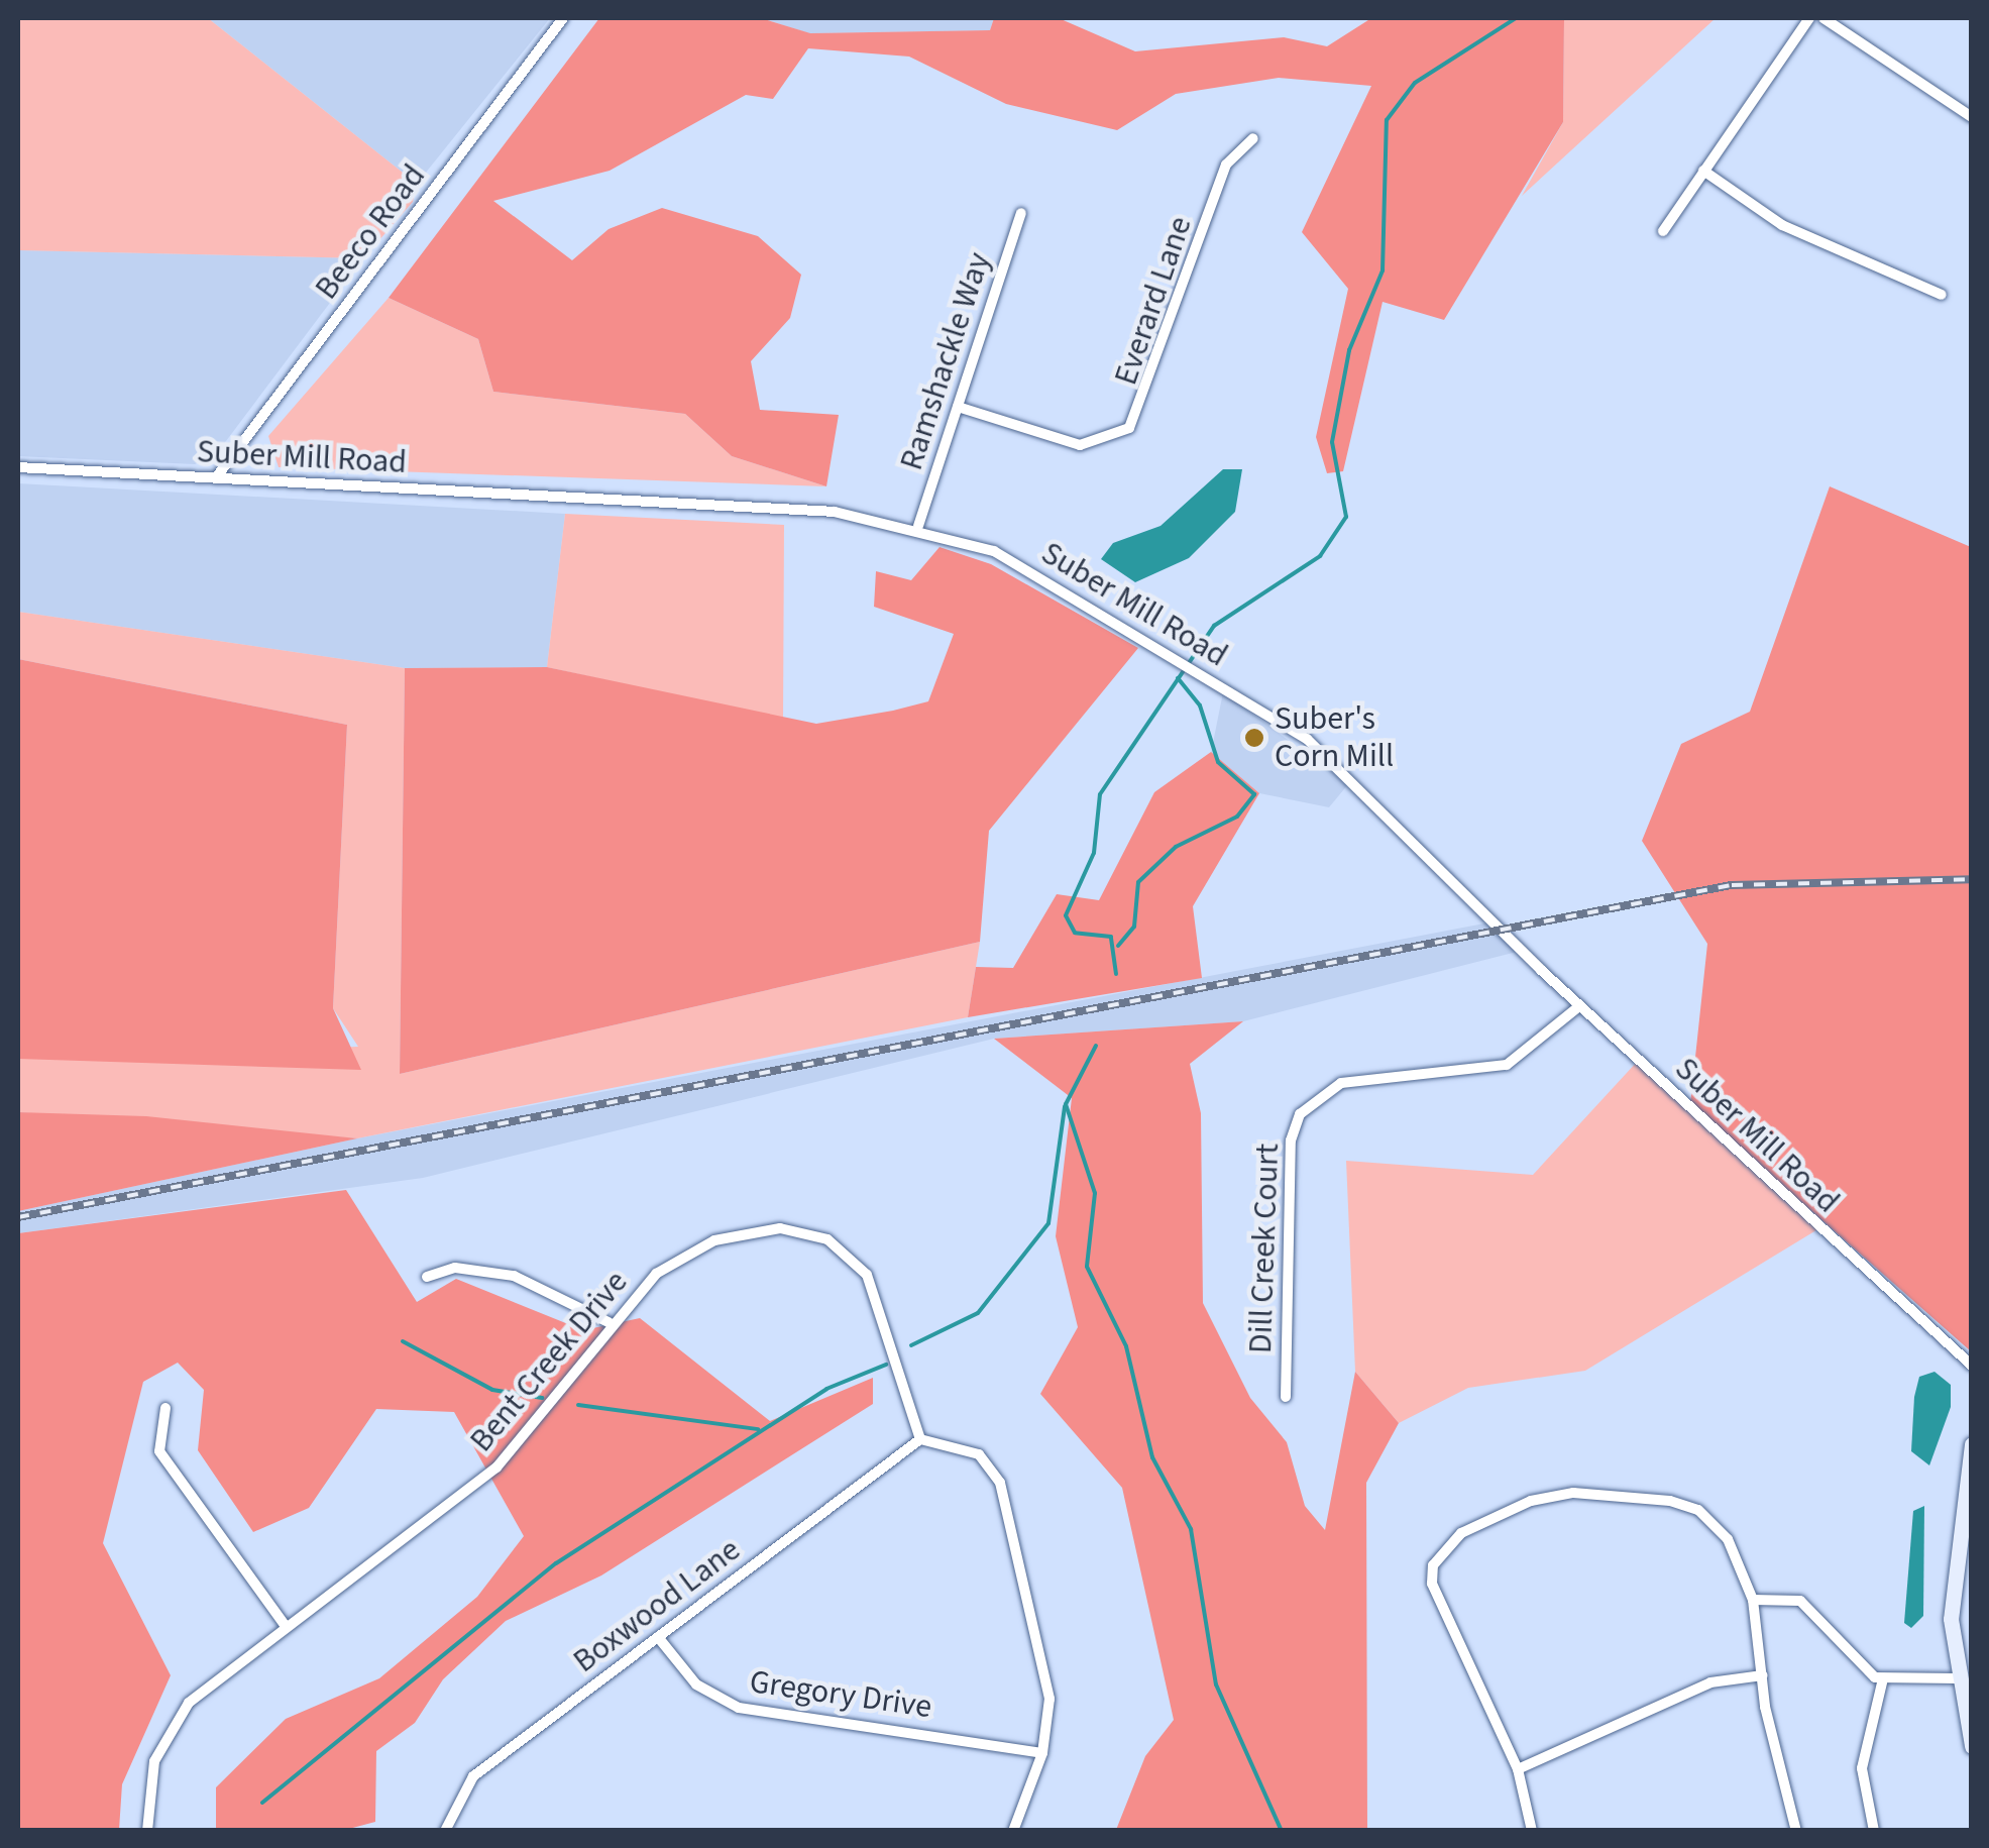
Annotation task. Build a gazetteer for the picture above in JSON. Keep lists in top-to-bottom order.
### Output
{
  "streets": {
    "street": [
      "Beeco Road",
      "Everard Lane",
      "Ramshackle Way",
      "Suber Mill Road",
      "Dill Creek Court",
      "Bent Creek Drive",
      "Boxwood Lane",
      "Gregory Drive"
    ]
  },
  "crossings": [
    ["Beeco Road", "Suber Mill Road"],
    ["Everard Lane", "Ramshackle Way"],
    ["Ramshackle Way", "Suber Mill Road"],
    ["Suber Mill Road", "Dill Creek Court"],
    ["Bent Creek Drive", "Boxwood Lane"],
    ["Boxwood Lane", "Gregory Drive"]
  ],
  "places": ["Suber's Corn Mill"]
}
